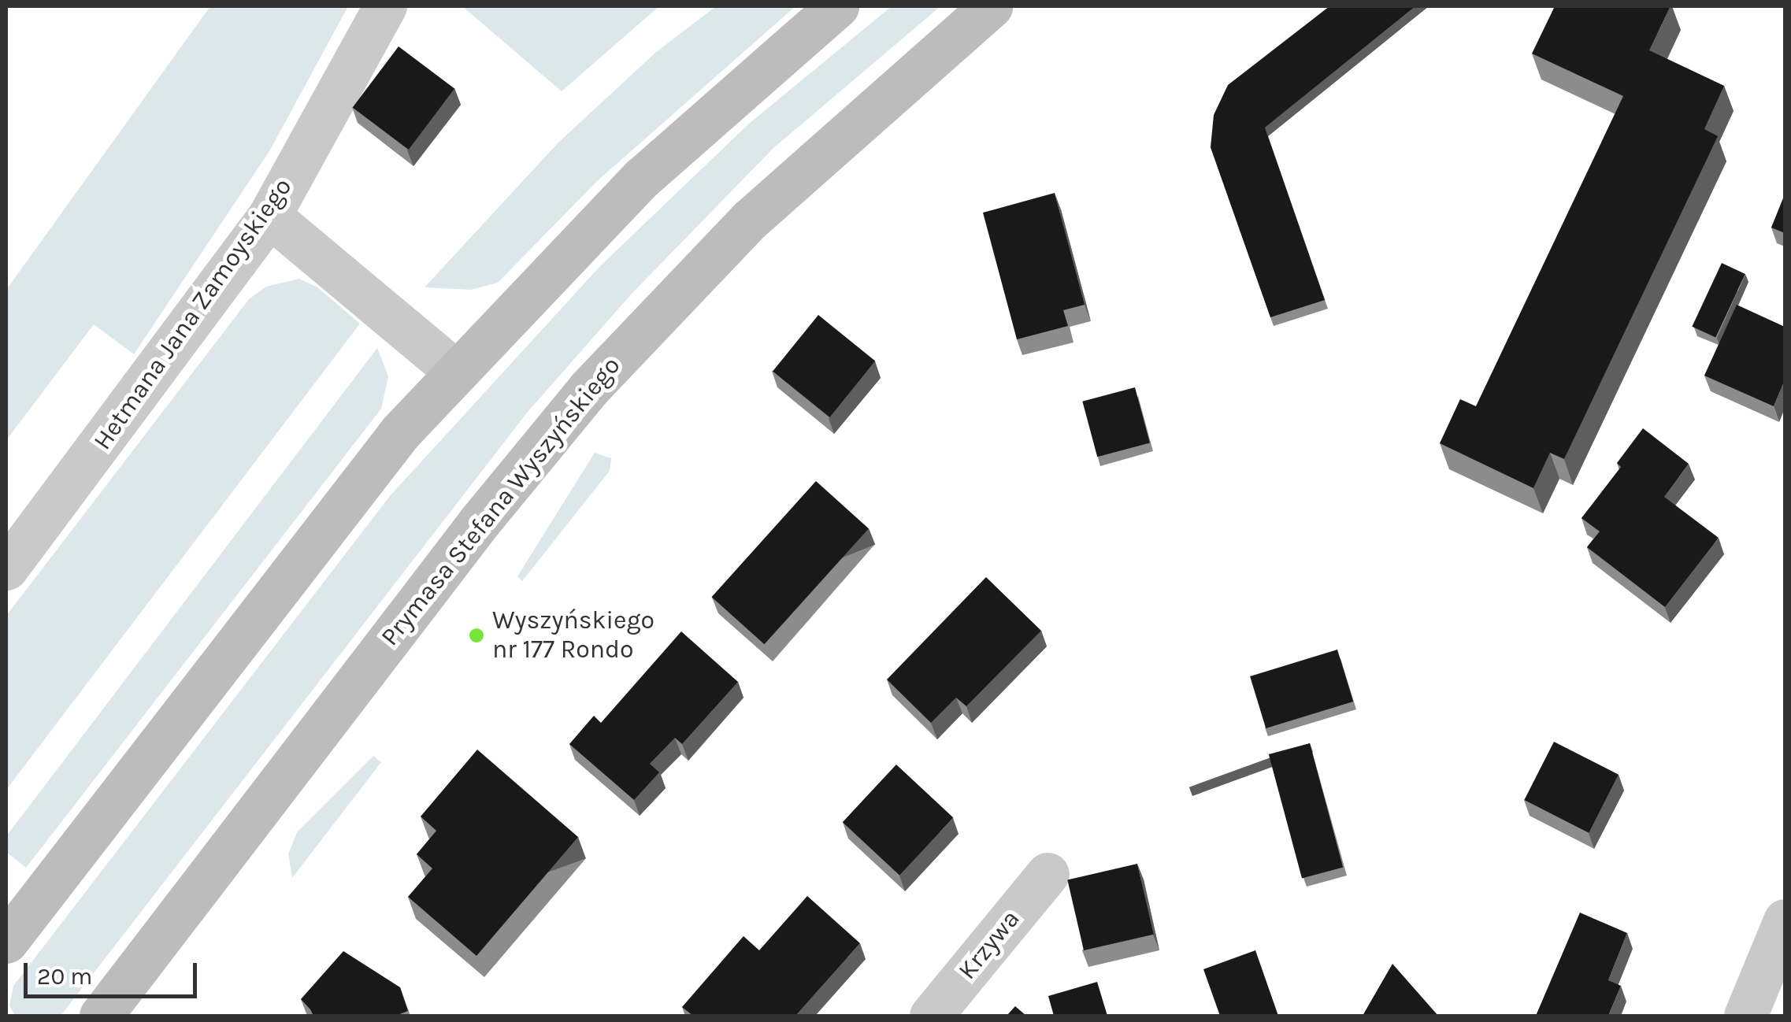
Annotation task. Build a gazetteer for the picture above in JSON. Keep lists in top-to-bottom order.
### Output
{
  "streets": {
    "main road": ["Prymasa Stefana Wyszyńskiego"],
    "street": ["Hetmana Jana Zamoyskiego", "Krzywa"]
  },
  "places": ["Wyszyńskiego nr 177 Rondo"],
  "scale_bar": "20 m"
}
